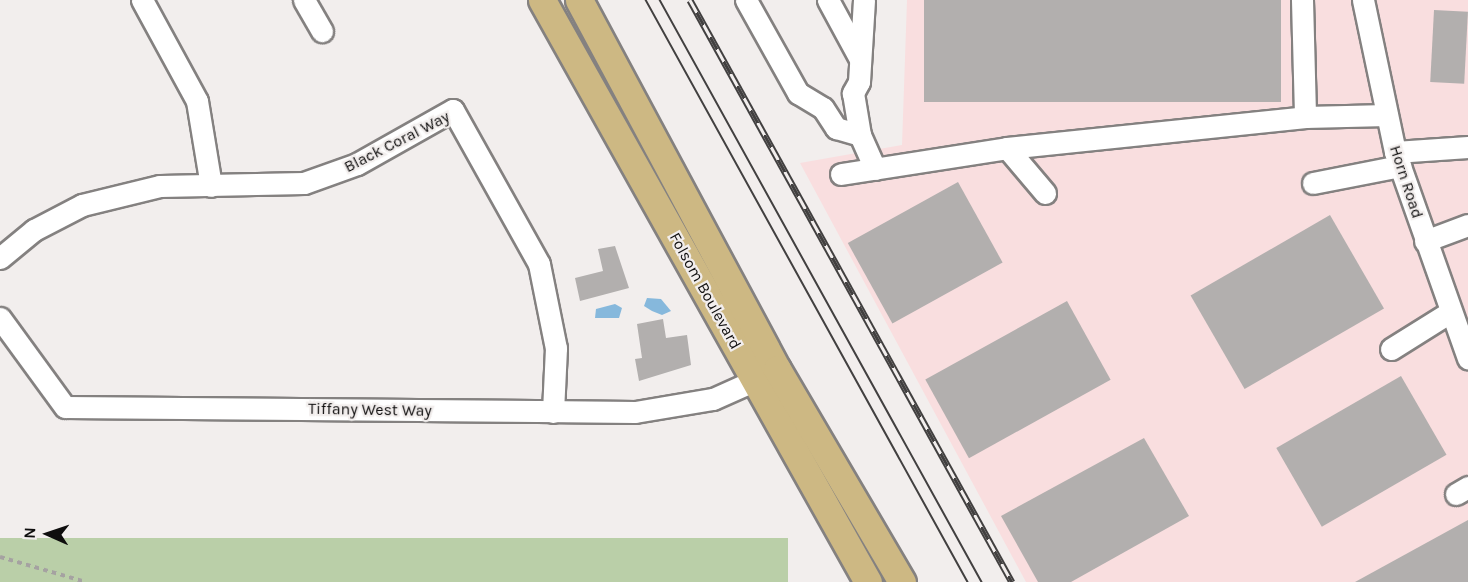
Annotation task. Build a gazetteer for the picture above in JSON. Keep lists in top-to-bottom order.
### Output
{
  "streets": {
    "main road": ["Folsom Boulevard"],
    "street": ["Black Coral Way", "Horn Road", "Tiffany West Way"]
  },
  "crossings": [
    ["Black Coral Way", "Tiffany West Way"],
    ["Folsom Boulevard", "Tiffany West Way"]
  ],
  "north": "left"
}
